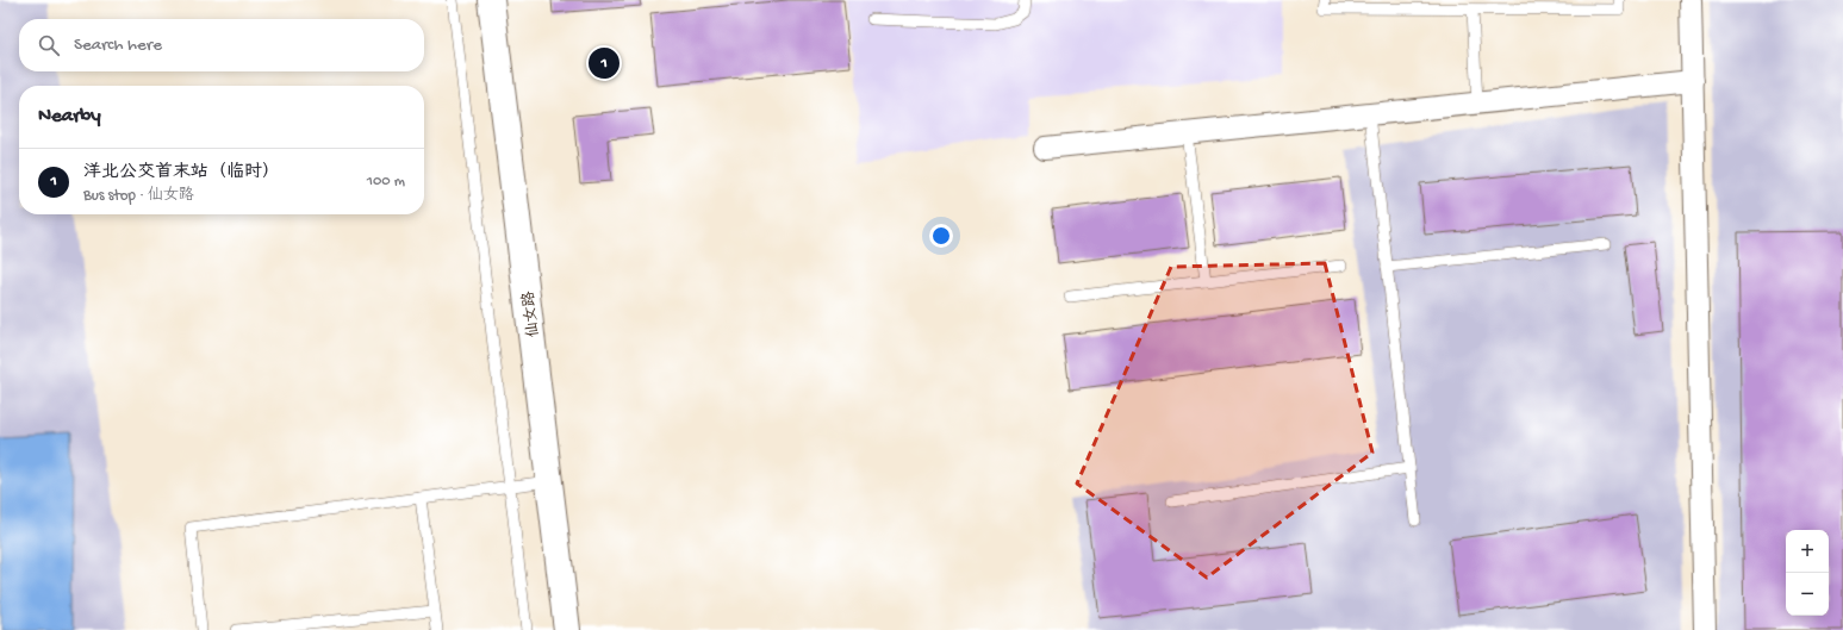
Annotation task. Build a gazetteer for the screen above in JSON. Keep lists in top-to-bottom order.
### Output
{
  "streets": {
    "street": ["仙女路"]
  },
  "page": {
    "search": "Search here",
    "pins": "1",
    "heading": "Nearby",
    "list": [
      {
        "mark": "1",
        "name": "洋北公交首末站（临时）",
        "note": "Bus stop · 仙女路",
        "value": "100 m"
      }
    ],
    "map_buttons": ["+", "−"]
  }
}
